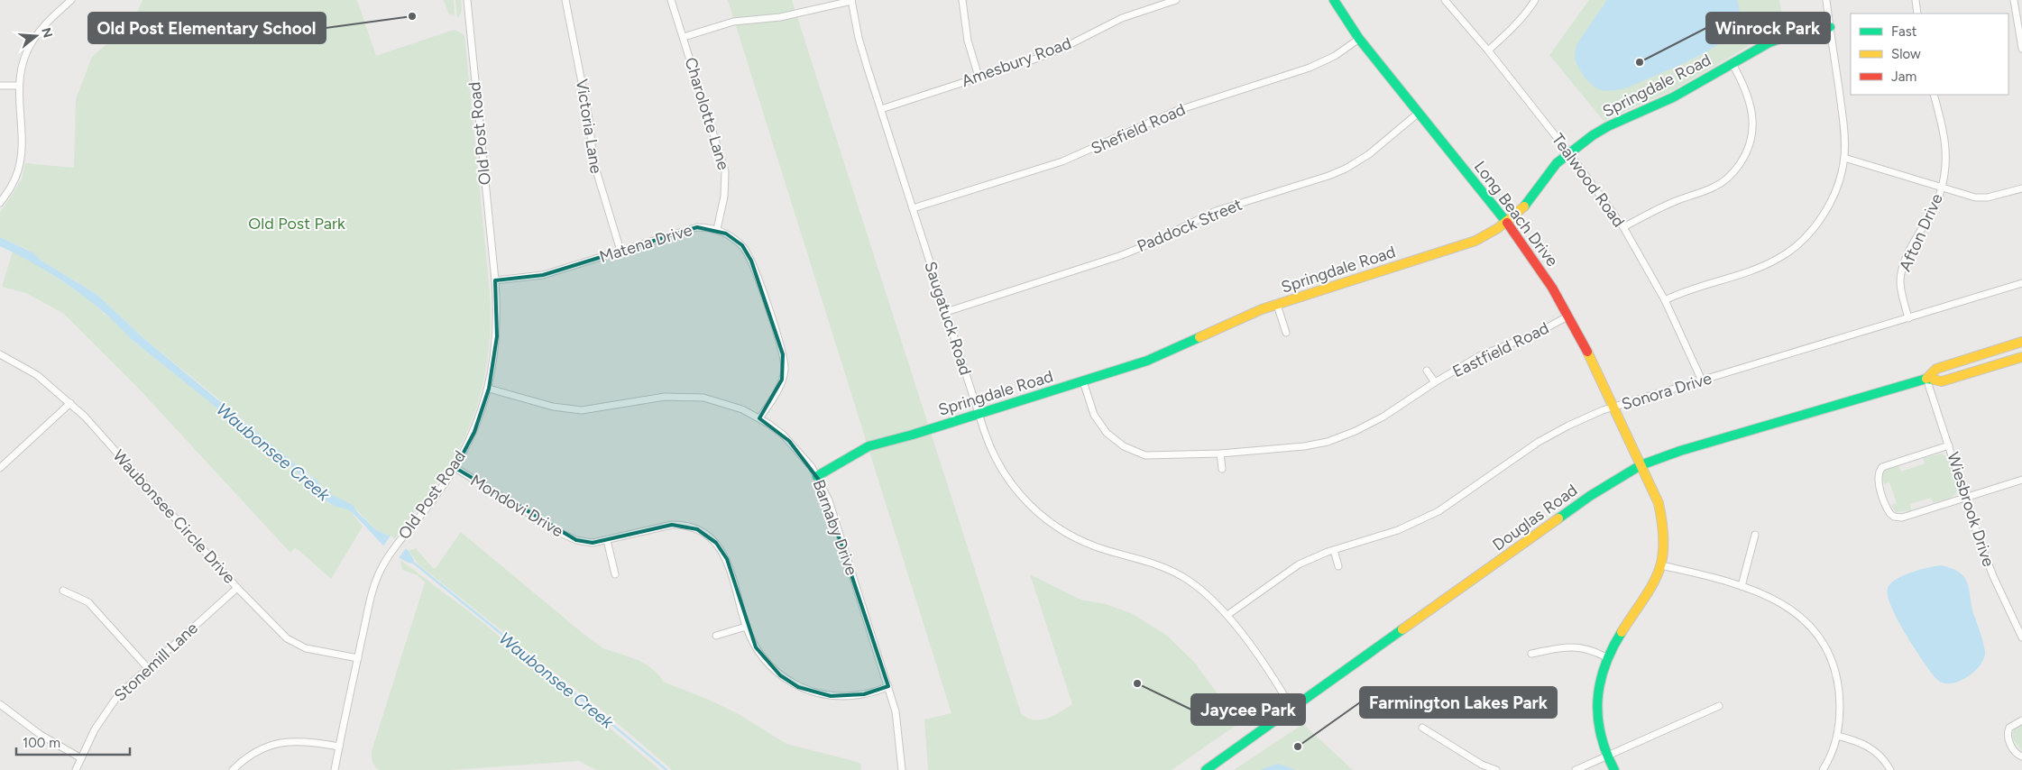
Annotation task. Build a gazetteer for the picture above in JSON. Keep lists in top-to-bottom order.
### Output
{
  "streets": {
    "street": [
      "Amesbury Road",
      "Springdale Road",
      "Charolotte Lane",
      "Victoria Lane",
      "Shefield Road",
      "Old Post Road",
      "Tealwood Road",
      "Long Beach Drive",
      "Paddock Street",
      "Afton Drive",
      "Matena Drive",
      "Saugatuck Road",
      "Eastfield Road",
      "Sonora Drive",
      "Mondovi Drive",
      "Wiesbrook Drive",
      "Waubonsee Circle Drive",
      "Douglas Road",
      "Barnaby Drive",
      "Stonemill Lane"
    ]
  },
  "crossings": [
    ["Amesbury Road", "Saugatuck Road"],
    ["Springdale Road", "Tealwood Road"],
    ["Springdale Road", "Long Beach Drive"],
    ["Springdale Road", "Saugatuck Road"],
    ["Springdale Road", "Eastfield Road"],
    ["Springdale Road", "Barnaby Drive"],
    ["Charolotte Lane", "Matena Drive"],
    ["Victoria Lane", "Matena Drive"],
    ["Shefield Road", "Long Beach Drive"],
    ["Shefield Road", "Saugatuck Road"],
    ["Old Post Road", "Matena Drive"],
    ["Old Post Road", "Mondovi Drive"],
    ["Old Post Road", "Waubonsee Circle Drive"],
    ["Old Post Road", "Barnaby Drive"],
    ["Tealwood Road", "Sonora Drive"],
    ["Long Beach Drive", "Paddock Street"],
    ["Long Beach Drive", "Eastfield Road"],
    ["Long Beach Drive", "Sonora Drive"],
    ["Long Beach Drive", "Douglas Road"],
    ["Paddock Street", "Saugatuck Road"],
    ["Afton Drive", "Sonora Drive"],
    ["Matena Drive", "Barnaby Drive"],
    ["Saugatuck Road", "Sonora Drive"],
    ["Saugatuck Road", "Douglas Road"],
    ["Mondovi Drive", "Barnaby Drive"],
    ["Wiesbrook Drive", "Douglas Road"],
    ["Waubonsee Circle Drive", "Stonemill Lane"]
  ],
  "water": ["Waubonsee Creek"],
  "parks": ["Old Post Park"],
  "places": [
    "Old Post Elementary School",
    "Winrock Park",
    "Jaycee Park",
    "Farmington Lakes Park"
  ],
  "legend": ["Fast", "Slow", "Jam"],
  "scale_bar": "100 m",
  "north": "right"
}
